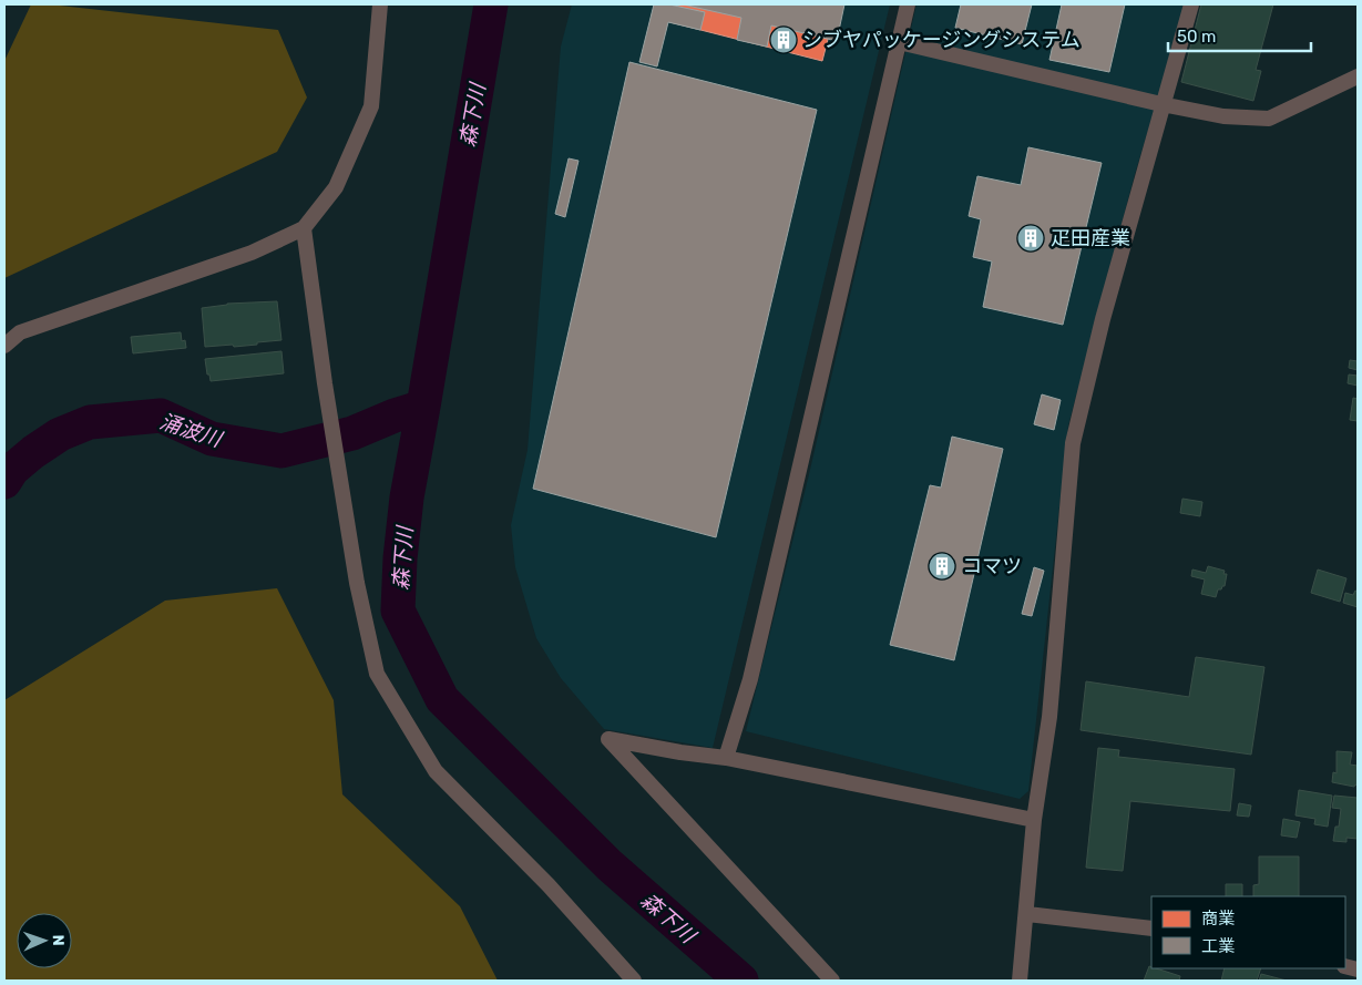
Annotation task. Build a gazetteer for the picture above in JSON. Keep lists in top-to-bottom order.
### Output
{
  "water": ["森下川", "涌波川"],
  "places": {
    "building": ["シブヤパッケージングシステム", "疋田産業", "コマツ"]
  },
  "legend": ["商業", "工業"],
  "scale_bar": "50 m",
  "north": "right"
}
